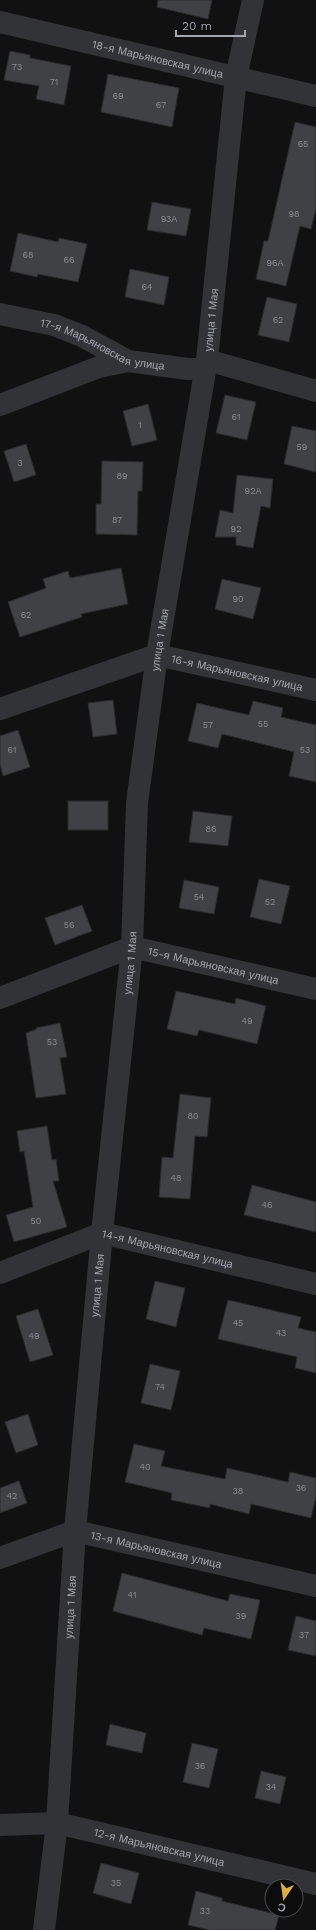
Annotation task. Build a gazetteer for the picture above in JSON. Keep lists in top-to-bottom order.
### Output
{
  "streets": {
    "street": [
      "18-я Марьяновская улица",
      "улица 1 Мая",
      "17-я Марьяновская улица",
      "16-я Марьяновская улица",
      "15-я Марьяновская улица",
      "14-я Марьяновская улица",
      "13-я Марьяновская улица",
      "12-я Марьяновская улица"
    ]
  },
  "crossings": [
    ["18-я Марьяновская улица", "улица 1 Мая"],
    ["улица 1 Мая", "17-я Марьяновская улица"],
    ["улица 1 Мая", "16-я Марьяновская улица"],
    ["улица 1 Мая", "15-я Марьяновская улица"],
    ["улица 1 Мая", "14-я Марьяновская улица"],
    ["улица 1 Мая", "13-я Марьяновская улица"],
    ["улица 1 Мая", "12-я Марьяновская улица"]
  ],
  "house_numbers": [
    "73",
    "71",
    "69",
    "67",
    "65",
    "98",
    "93А",
    "68",
    "66",
    "96А",
    "64",
    "62",
    "61",
    "1",
    "59",
    "3",
    "89",
    "92А",
    "87",
    "92",
    "90",
    "62",
    "55",
    "57",
    "61",
    "53",
    "86",
    "54",
    "52",
    "56",
    "49",
    "53",
    "80",
    "48",
    "46",
    "50",
    "45",
    "43",
    "49",
    "74",
    "40",
    "36",
    "38",
    "42",
    "41",
    "39",
    "37",
    "36",
    "34",
    "35",
    "33"
  ],
  "scale_bar": "20 m",
  "north": "bottom"
}
